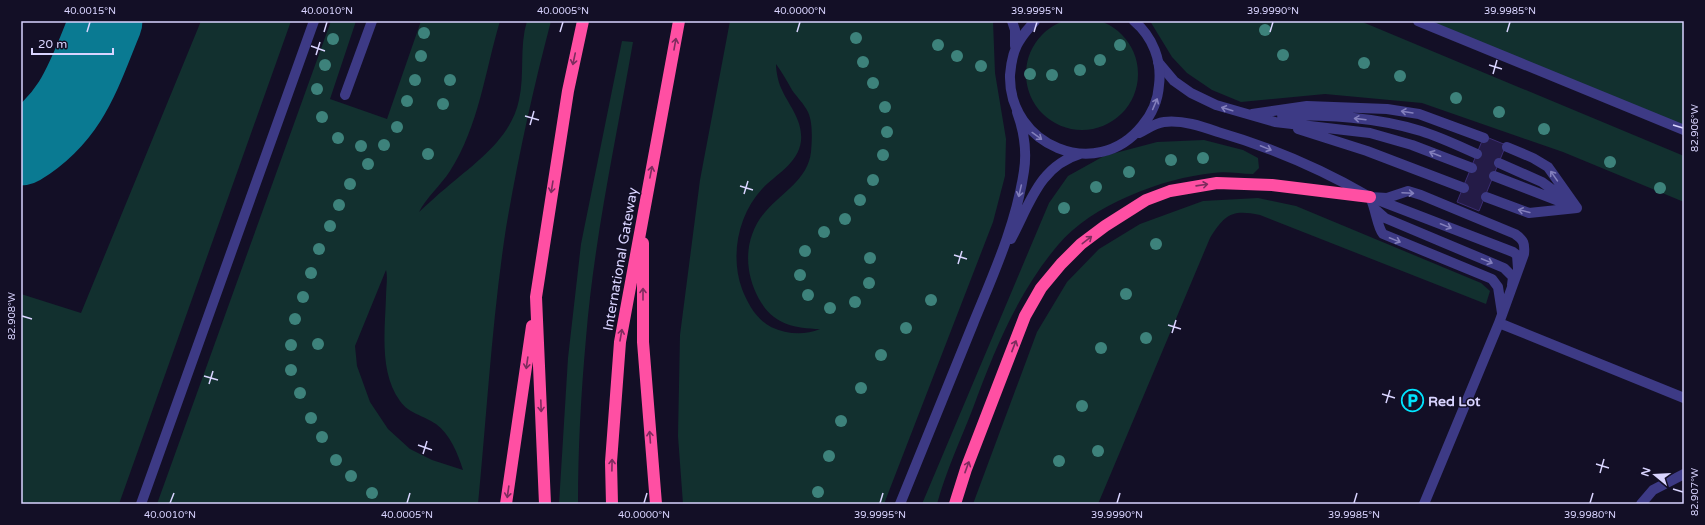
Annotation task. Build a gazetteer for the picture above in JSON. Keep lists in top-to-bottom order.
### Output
{
  "streets": {
    "highway": ["International Gateway"]
  },
  "places": {
    "parking": ["Red Lot"]
  },
  "scale_bar": "20 m",
  "north": "left",
  "coordinates": [
    "40.0015°N",
    "40.0010°N",
    "40.0005°N",
    "40.0000°N",
    "39.9995°N",
    "39.9990°N",
    "39.9985°N",
    "82.906°W",
    "82.908°W",
    "82.907°W",
    "39.9980°N"
  ]
}
